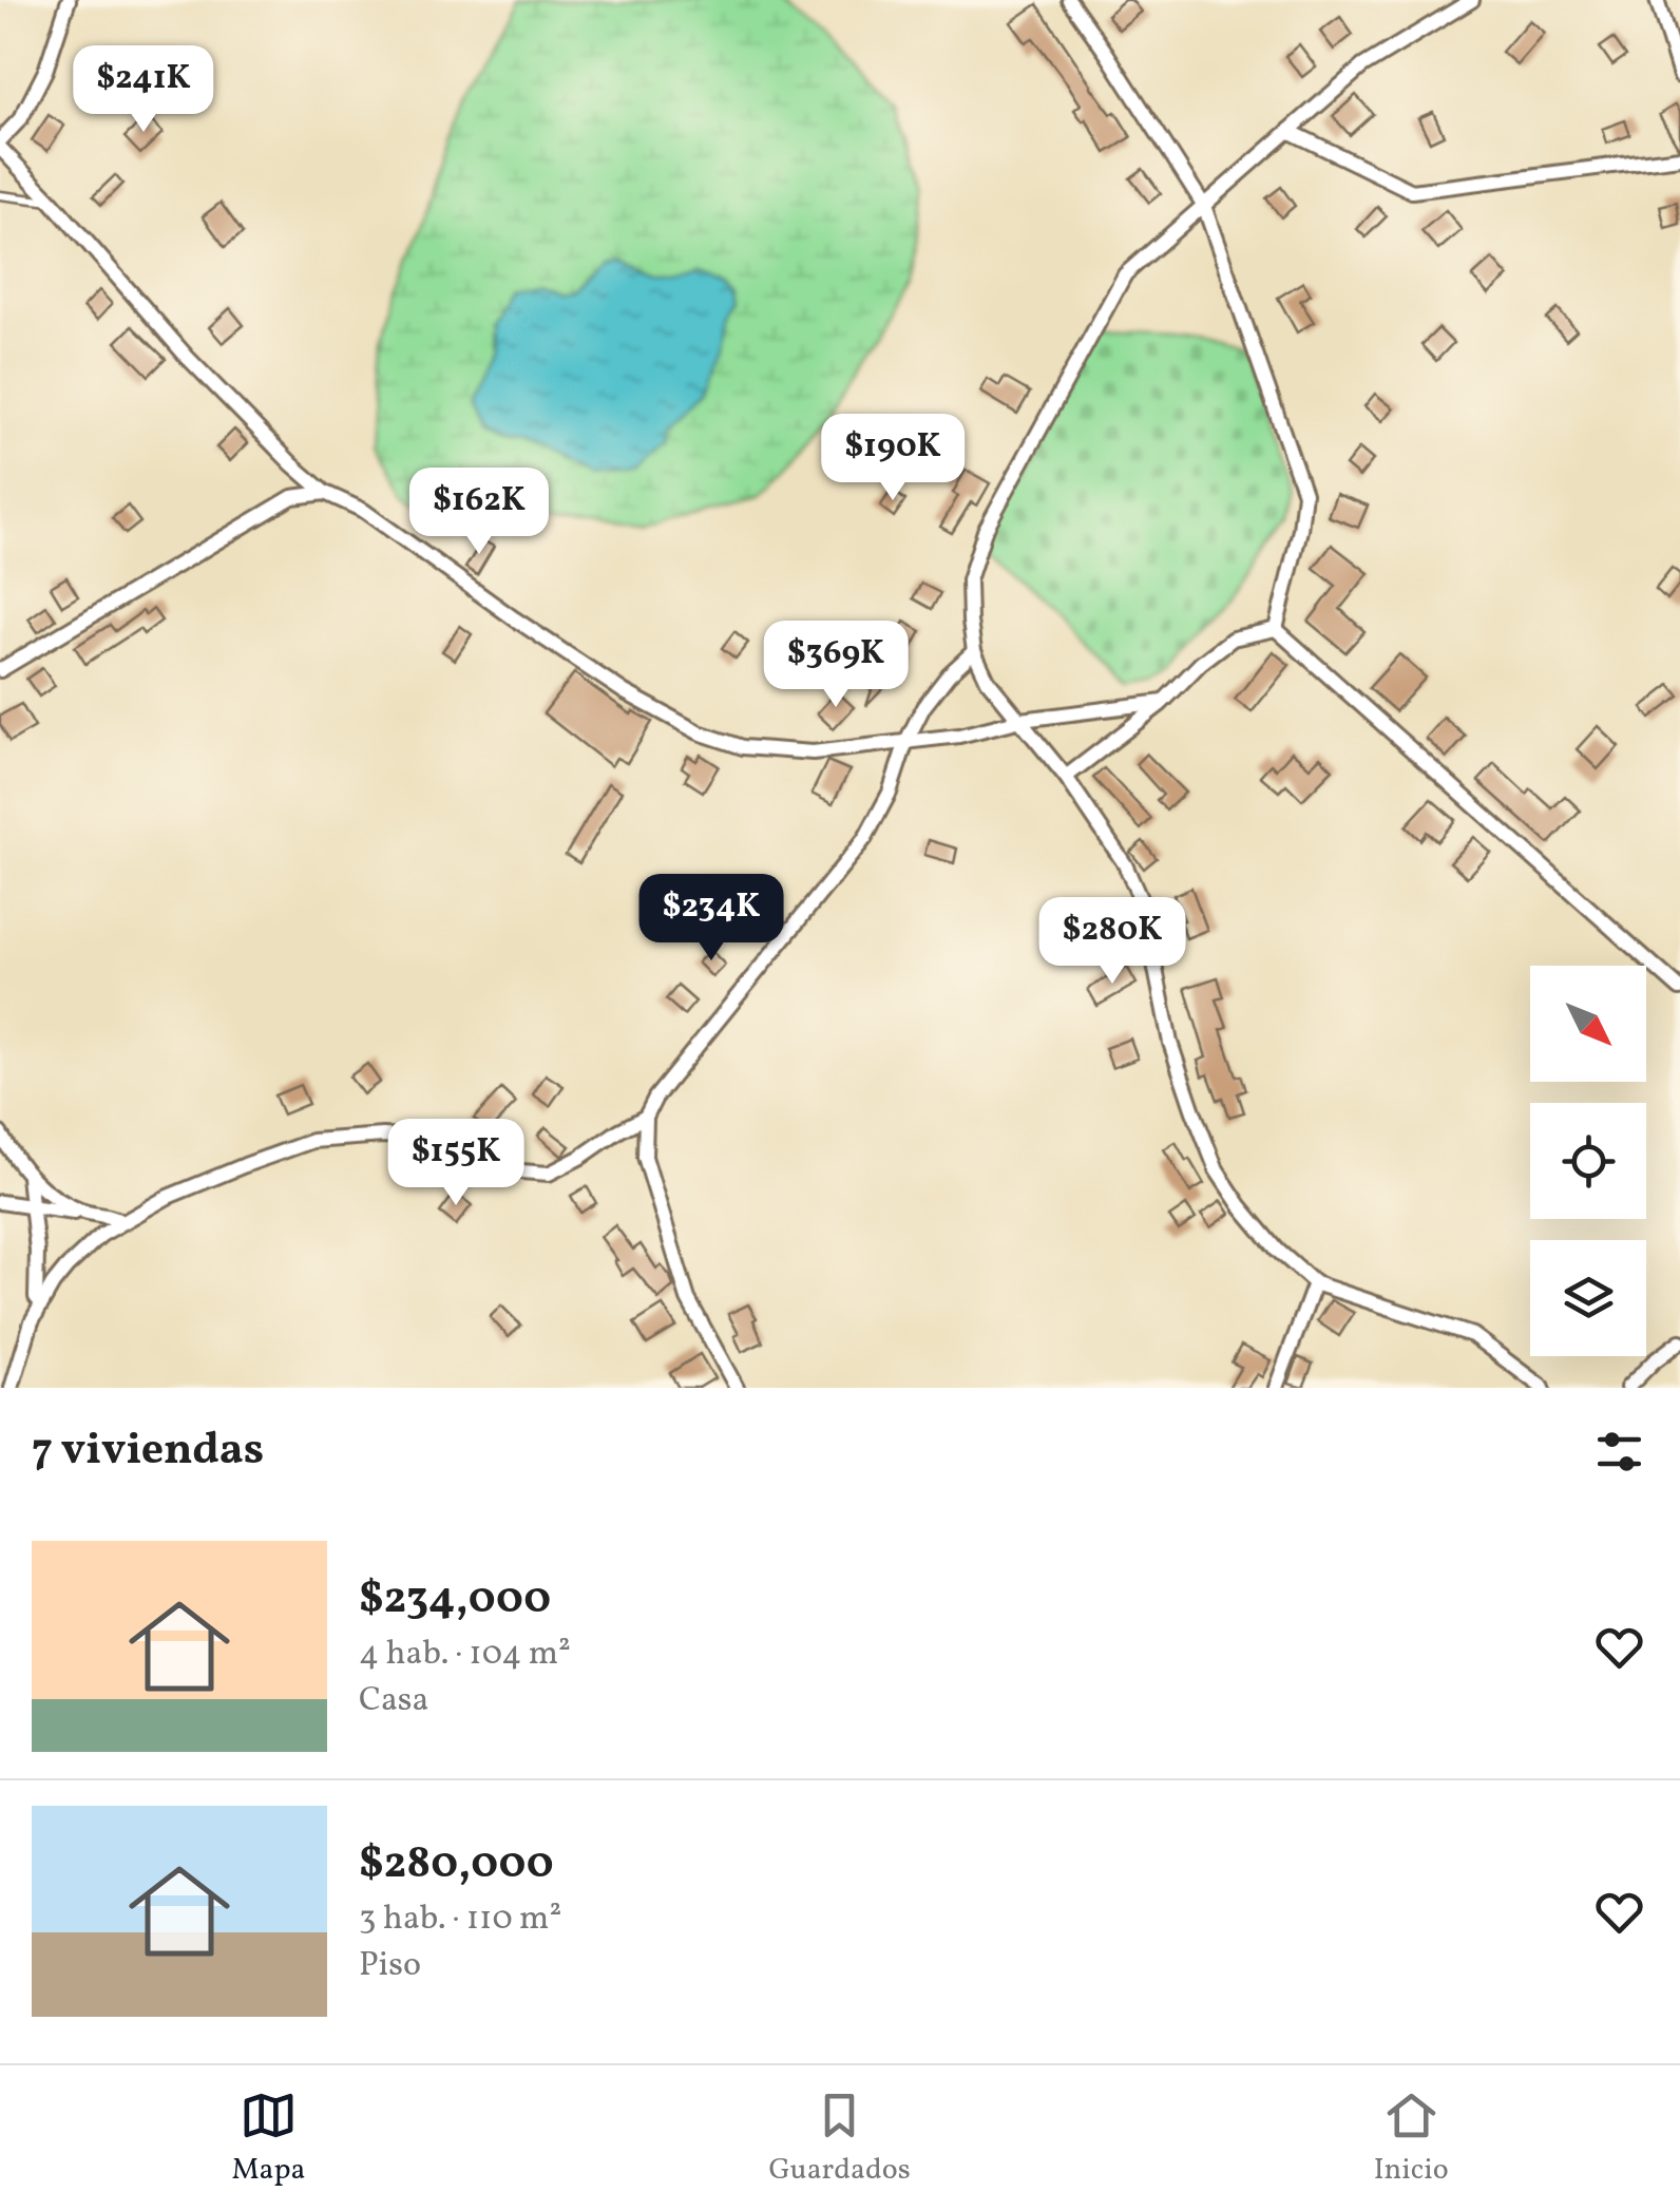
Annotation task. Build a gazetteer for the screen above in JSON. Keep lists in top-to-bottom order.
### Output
{
  "north": "bottom right",
  "page": {
    "price": [
      "$241K",
      "$190K",
      "$162K",
      "$369K",
      "$234K",
      "$280K",
      "$155K"
    ],
    "heading": "7 viviendas",
    "list": [
      {
        "name": "$234,000",
        "note": "4 hab. · 104 m² · Casa"
      },
      {
        "name": "$280,000",
        "note": "3 hab. · 110 m² · Piso"
      }
    ],
    "tabs": ["Mapa", "Guardados", "Inicio"]
  }
}
